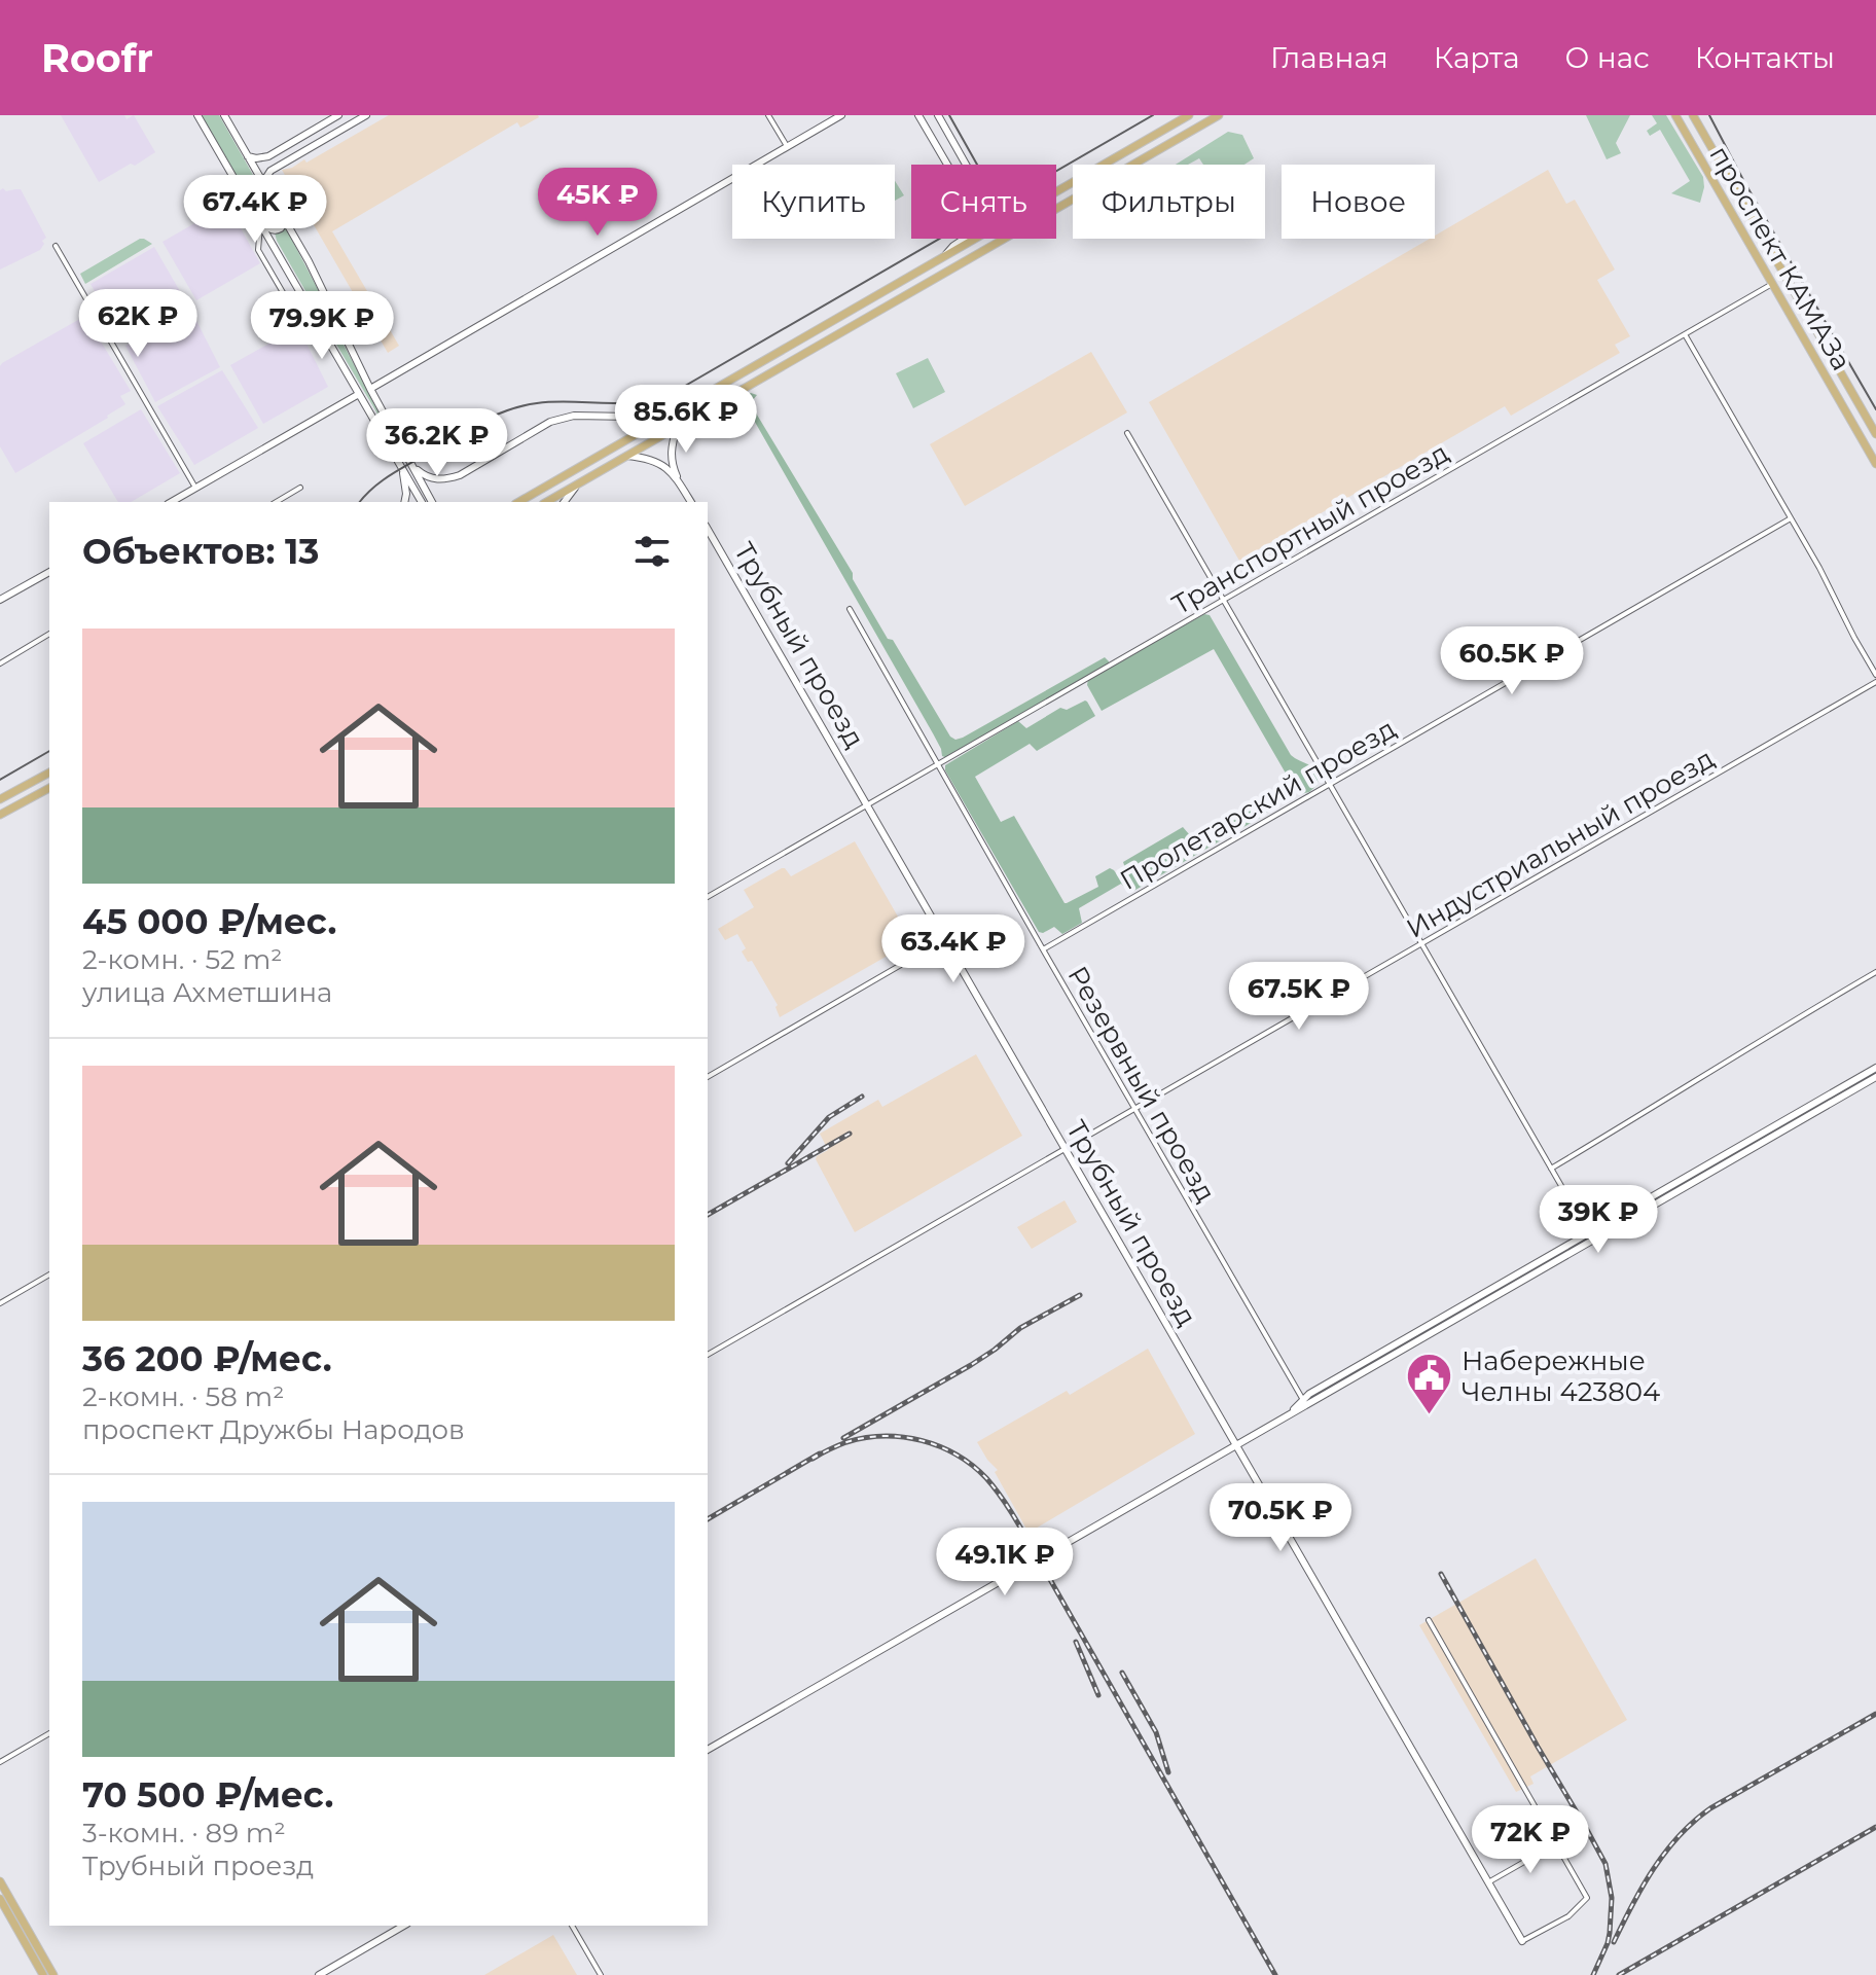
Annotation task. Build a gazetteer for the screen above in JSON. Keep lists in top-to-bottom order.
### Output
{
  "streets": {
    "main road": ["проспект КАМАЗа"],
    "street": [
      "Транспортный проезд",
      "Трубный проезд",
      "Пролетарский проезд",
      "Индустриальный проезд",
      "Резервный проезд"
    ]
  },
  "crossings": [
    ["проспект КАМАЗа", "Транспортный проезд"],
    ["Транспортный проезд", "Трубный проезд"],
    ["Транспортный проезд", "Резервный проезд"],
    ["Трубный проезд", "Индустриальный проезд"],
    ["Пролетарский проезд", "Резервный проезд"],
    ["Индустриальный проезд", "Резервный проезд"]
  ],
  "places": {
    "public building": ["Набережные Челны 423804"]
  },
  "page": {
    "header": "Roofr",
    "nav": [
      "Главная",
      "Карта",
      "О нас",
      "Контакты"
    ],
    "chip": [
      "Купить",
      "Снять",
      "Фильтры",
      "Новое"
    ],
    "price": [
      "45K ₽",
      "67.4K ₽",
      "62K ₽",
      "79.9K ₽",
      "85.6K ₽",
      "36.2K ₽",
      "60.5K ₽",
      "63.4K ₽",
      "67.5K ₽",
      "39K ₽",
      "70.5K ₽",
      "49.1K ₽",
      "72K ₽"
    ],
    "heading": "Объектов: 13",
    "list": [
      {
        "name": "45 000 ₽/мес.",
        "note": "2-комн. · 52 m² · улица Ахметшина"
      },
      {
        "name": "36 200 ₽/мес.",
        "note": "2-комн. · 58 m² · проспект Дружбы Народов"
      },
      {
        "name": "70 500 ₽/мес.",
        "note": "3-комн. · 89 m² · Трубный проезд"
      }
    ]
  }
}
